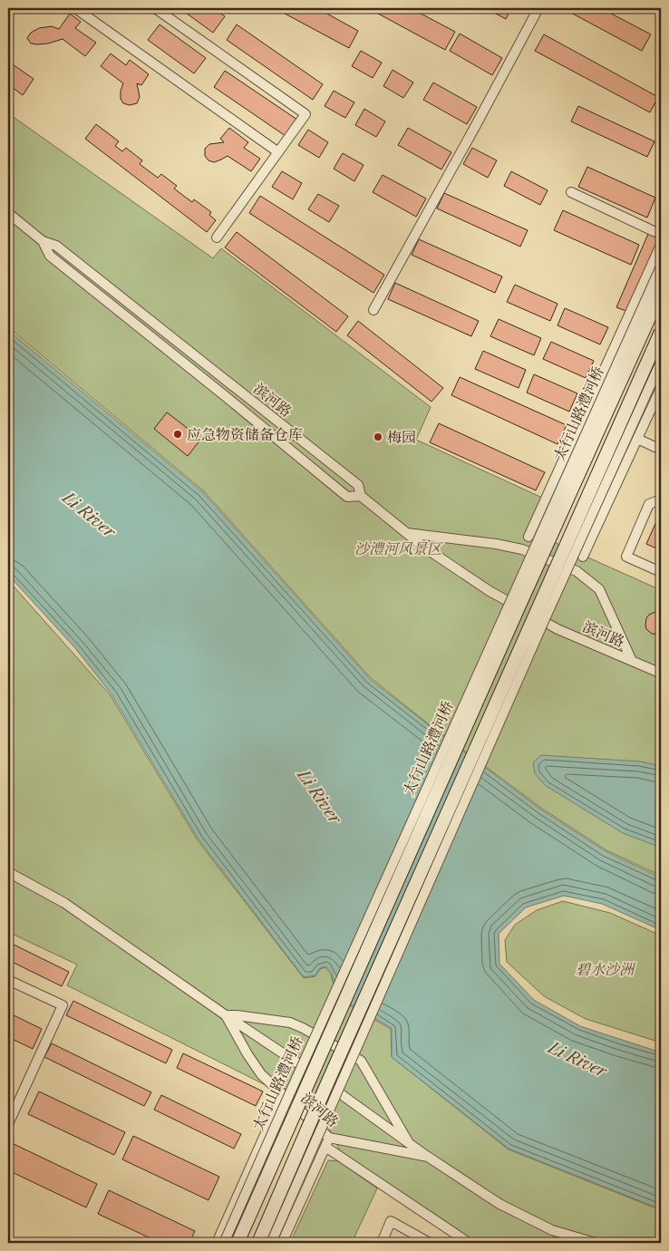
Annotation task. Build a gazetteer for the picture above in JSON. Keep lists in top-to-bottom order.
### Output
{
  "streets": {
    "main road": ["太行山路澧河桥"],
    "street": ["滨河路"]
  },
  "crossings": [
    ["滨河路", "太行山路澧河桥"]
  ],
  "water": ["Li River"],
  "parks": ["沙澧河风景区", "碧水沙洲"],
  "places": ["应急物资储备仓库", "梅园"]
}
